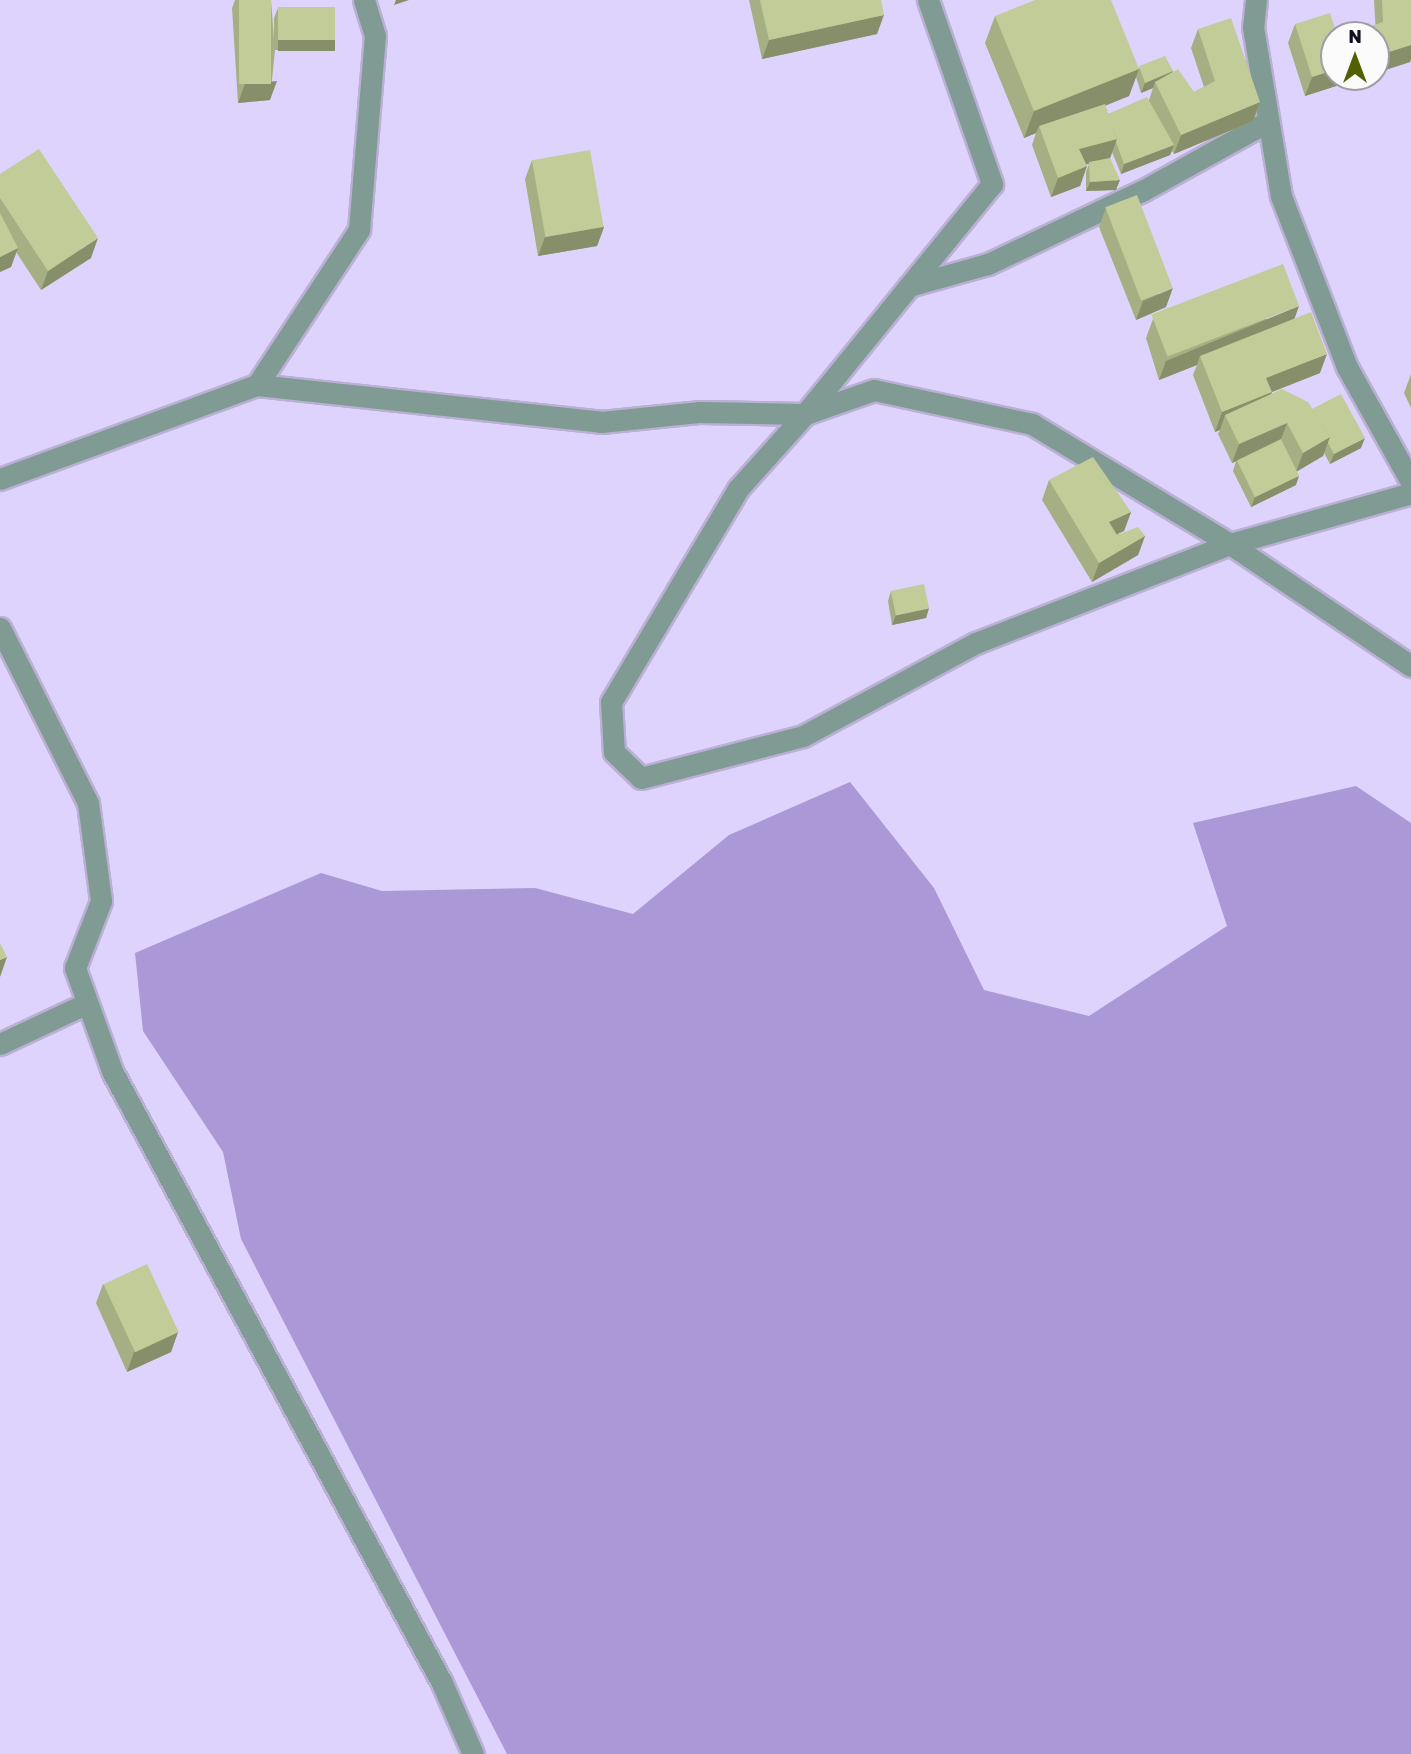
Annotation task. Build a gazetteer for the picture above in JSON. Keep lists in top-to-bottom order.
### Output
{
  "north": "top"
}
